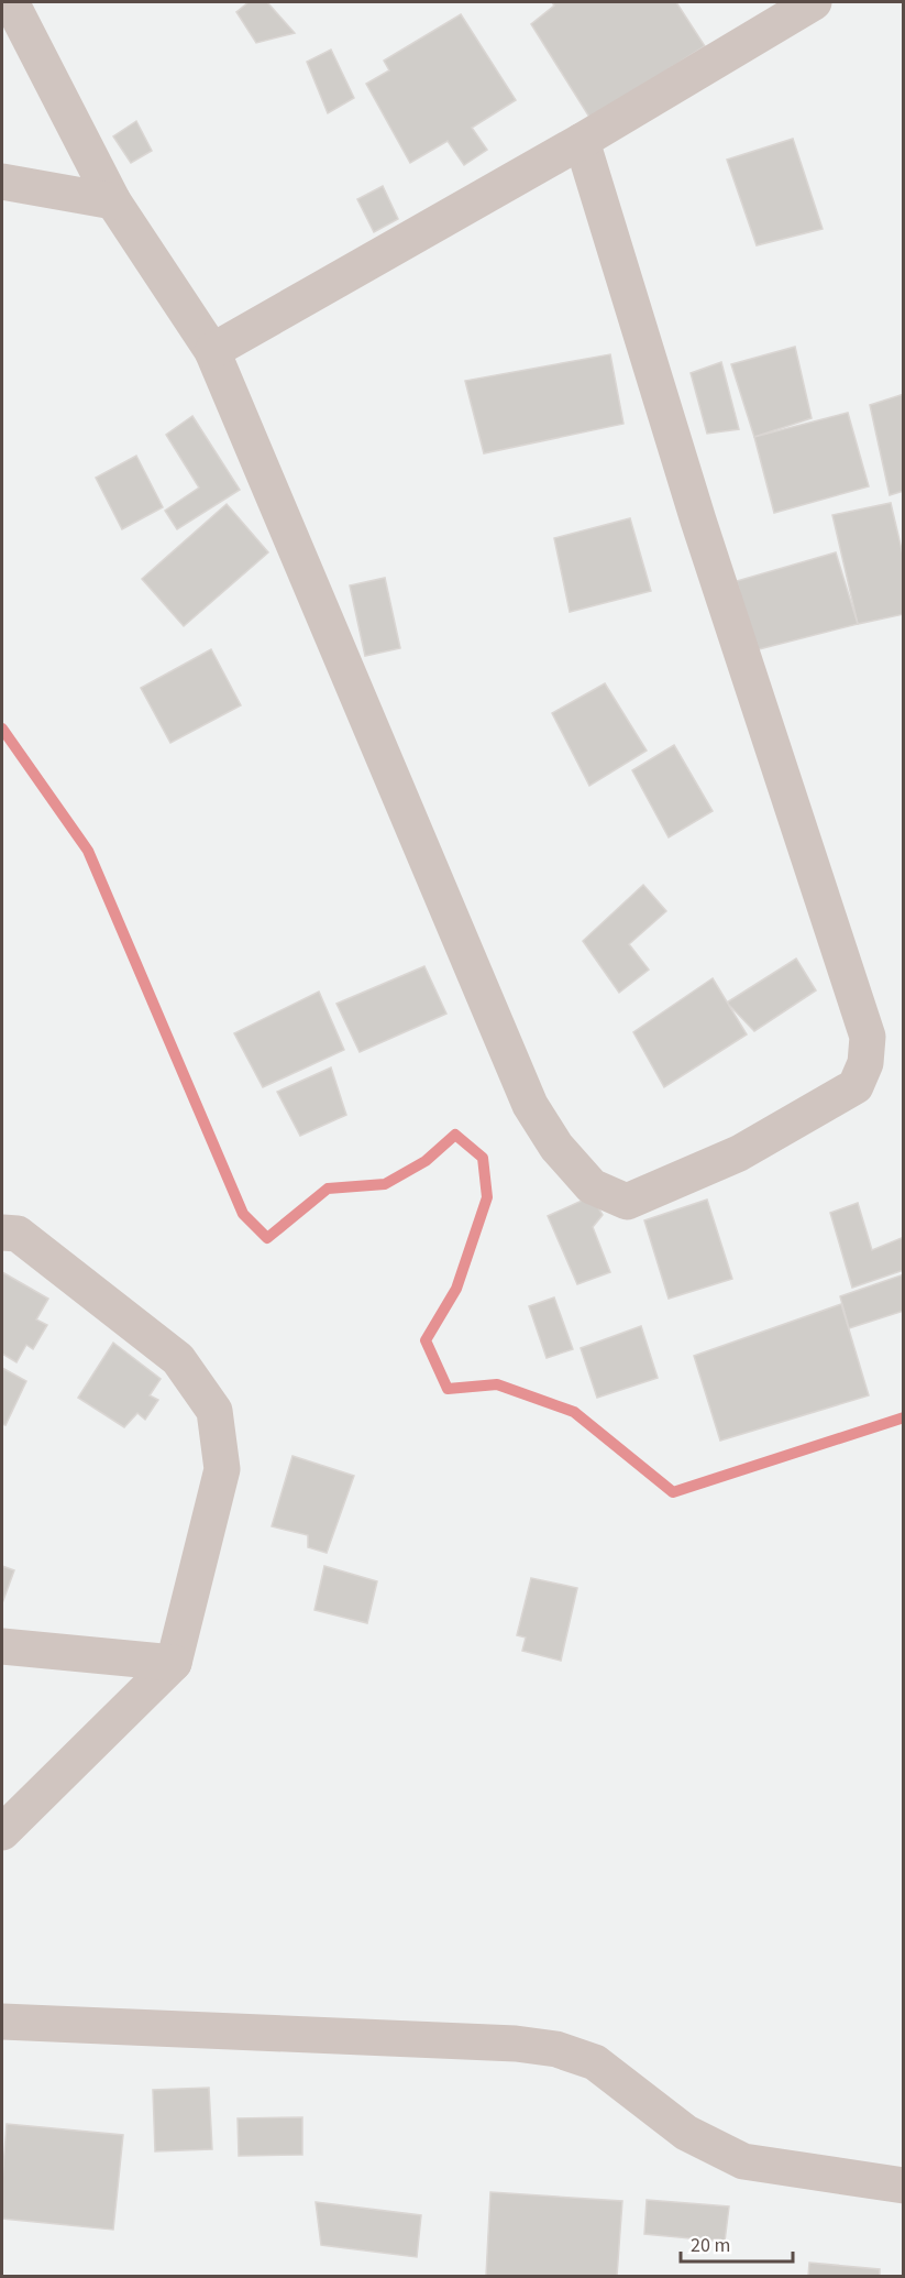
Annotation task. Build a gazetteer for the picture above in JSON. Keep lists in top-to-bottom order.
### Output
{
  "scale_bar": "20 m"
}
